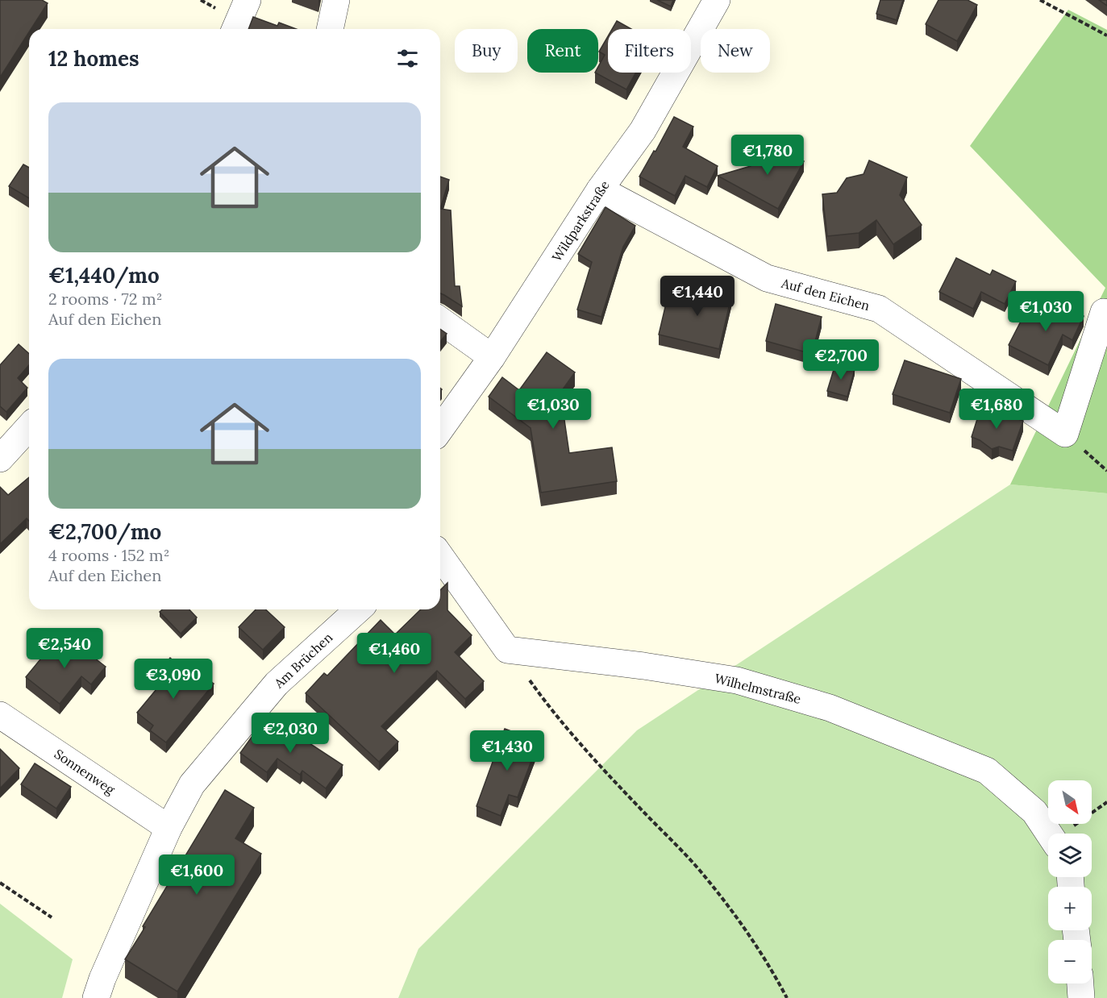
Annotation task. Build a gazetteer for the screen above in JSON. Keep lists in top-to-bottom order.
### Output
{
  "streets": {
    "street": [
      "Wildparkstraße",
      "Auf den Eichen",
      "Am Brüchen",
      "Wilhelmstraße",
      "Sonnenweg"
    ]
  },
  "crossings": [
    ["Wildparkstraße", "Auf den Eichen"],
    ["Am Brüchen", "Sonnenweg"]
  ],
  "north": "bottom right",
  "page": {
    "chip": [
      "Buy",
      "Rent",
      "Filters",
      "New"
    ],
    "heading": "12 homes",
    "list": [
      {
        "name": "€1,440/mo",
        "note": "2 rooms · 72 m² · Auf den Eichen"
      },
      {
        "name": "€2,700/mo",
        "note": "4 rooms · 152 m² · Auf den Eichen"
      }
    ],
    "price": [
      "€1,780",
      "€1,440",
      "€1,030",
      "€2,700",
      "€1,030",
      "€1,680",
      "€2,540",
      "€1,460",
      "€3,090",
      "€2,030",
      "€1,430",
      "€1,600"
    ],
    "map_buttons": ["+", "−"]
  }
}
